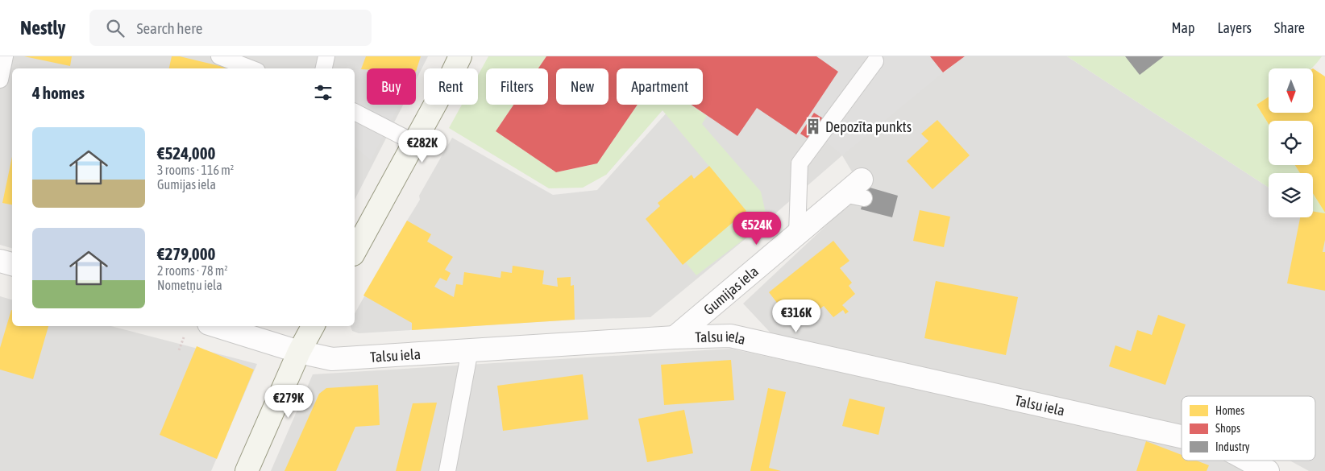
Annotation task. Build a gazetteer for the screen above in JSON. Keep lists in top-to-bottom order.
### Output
{
  "streets": {
    "street": ["Gumijas iela", "Talsu iela"]
  },
  "crossings": [
    ["Gumijas iela", "Talsu iela"]
  ],
  "places": {
    "building": ["Depozīta punkts"]
  },
  "legend": ["Homes", "Shops", "Industry"],
  "north": "bottom",
  "page": {
    "header": "Nestly",
    "search": "Search here",
    "nav": ["Map", "Layers", "Share"],
    "chip": [
      "Buy",
      "Rent",
      "Filters",
      "New",
      "Apartment"
    ],
    "heading": "4 homes",
    "list": [
      {
        "name": "€524,000",
        "note": "3 rooms · 116 m² · Gumijas iela"
      },
      {
        "name": "€279,000",
        "note": "2 rooms · 78 m² · Nometņu iela"
      }
    ],
    "price": [
      "€282K",
      "€524K",
      "€316K",
      "€279K"
    ]
  }
}
